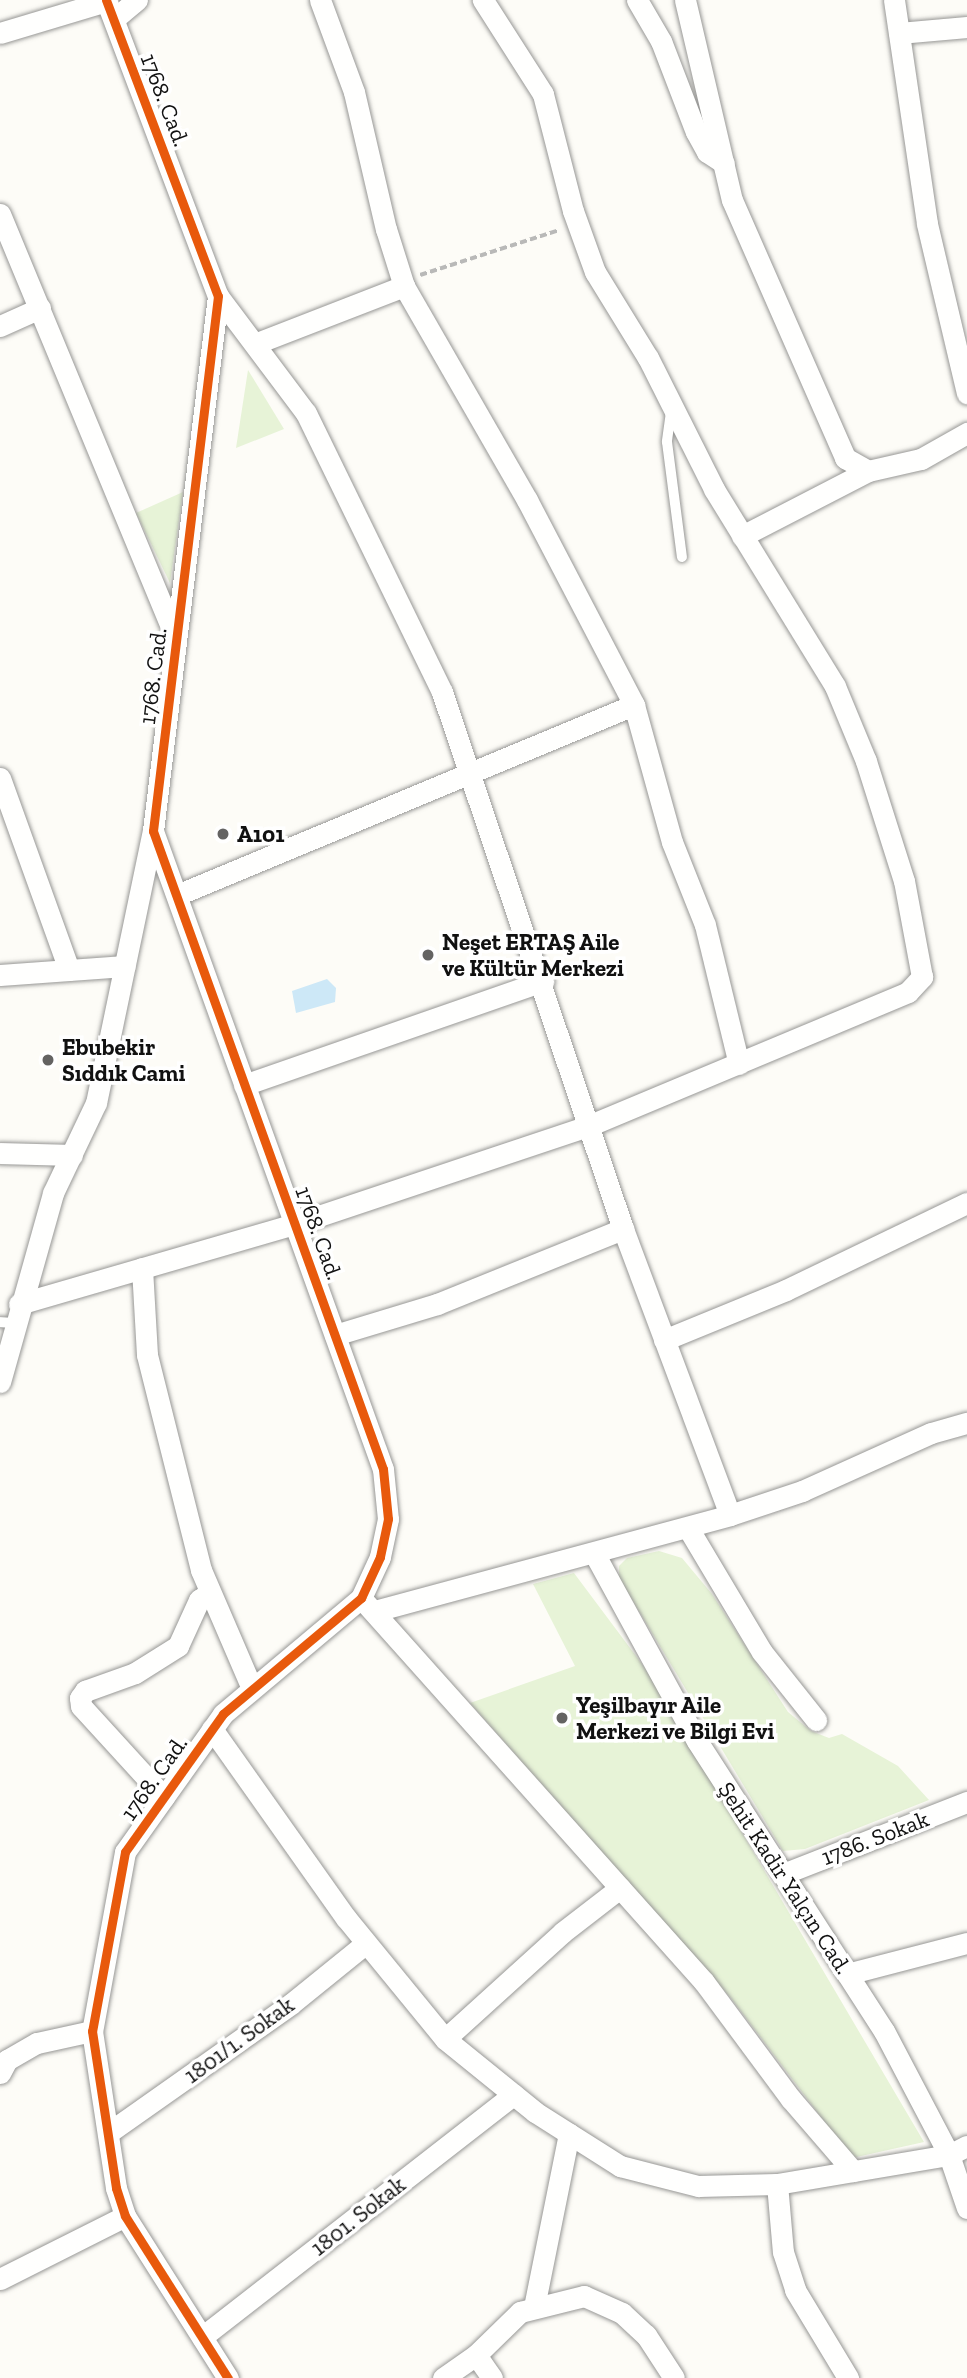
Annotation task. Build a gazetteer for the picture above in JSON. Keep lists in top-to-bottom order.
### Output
{
  "streets": {
    "street": [
      "1768. Cad.",
      "1786. Sokak",
      "Şehit Kadir Yalçın Cad.",
      "1801/1. Sokak",
      "1801. Sokak"
    ]
  },
  "crossings": [
    ["1768. Cad.", "1801/1. Sokak"],
    ["1768. Cad.", "1801. Sokak"],
    ["1786. Sokak", "Şehit Kadir Yalçın Cad."]
  ],
  "places": [
    "A101",
    "Neşet ERTAŞ Aile ve Kültür Merkezi",
    "Ebubekir Sıddık Cami",
    "Yeşilbayır Aile Merkezi ve Bilgi Evi"
  ]
}
